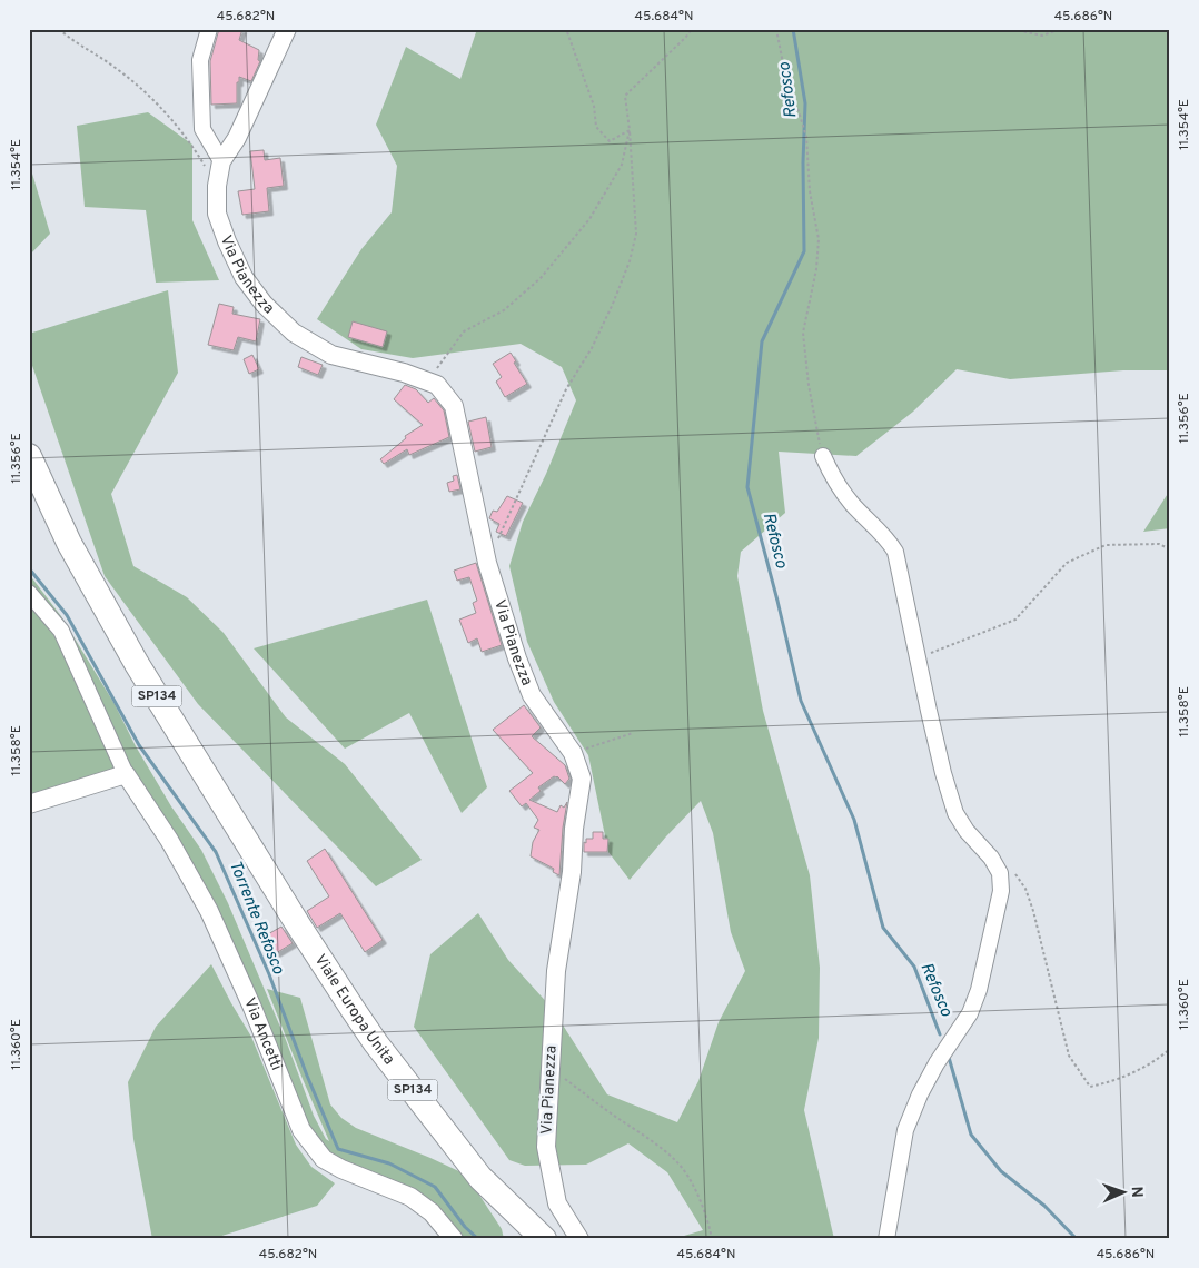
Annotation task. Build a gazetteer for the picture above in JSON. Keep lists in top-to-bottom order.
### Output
{
  "streets": {
    "highway": ["SP134", "Viale Europa Unita"],
    "street": ["Via Pianezza", "Via Ancetti"]
  },
  "water": ["Refosco", "Torrente Refosco"],
  "north": "right",
  "coordinates": [
    "45.682°N",
    "45.684°N",
    "45.686°N",
    "11.354°E",
    "11.356°E",
    "11.358°E",
    "11.360°E"
  ]
}
